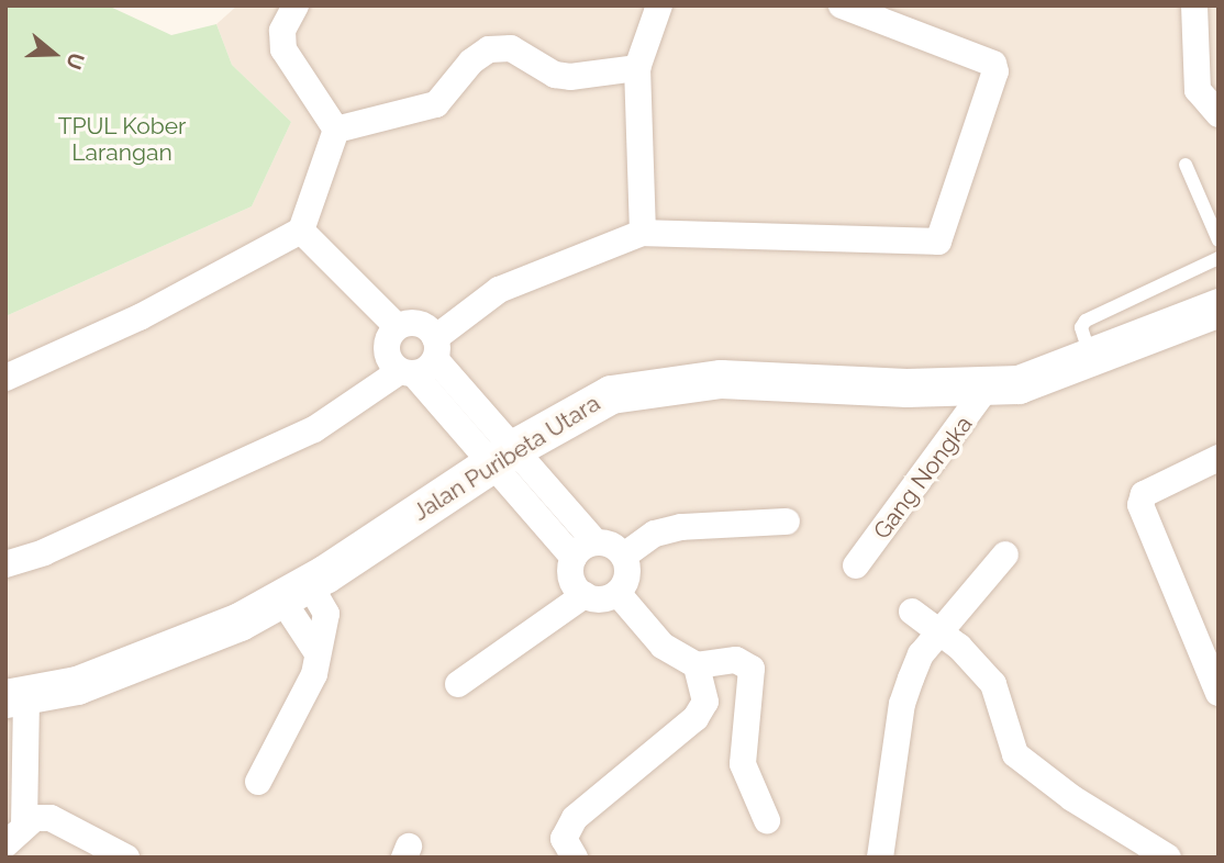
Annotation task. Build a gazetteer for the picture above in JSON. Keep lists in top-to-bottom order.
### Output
{
  "streets": {
    "street": ["Jalan Puribeta Utara", "Gang Nongka"]
  },
  "crossings": [
    ["Jalan Puribeta Utara", "Gang Nongka"]
  ],
  "parks": ["TPUL Kober Larangan"],
  "north": "right"
}
